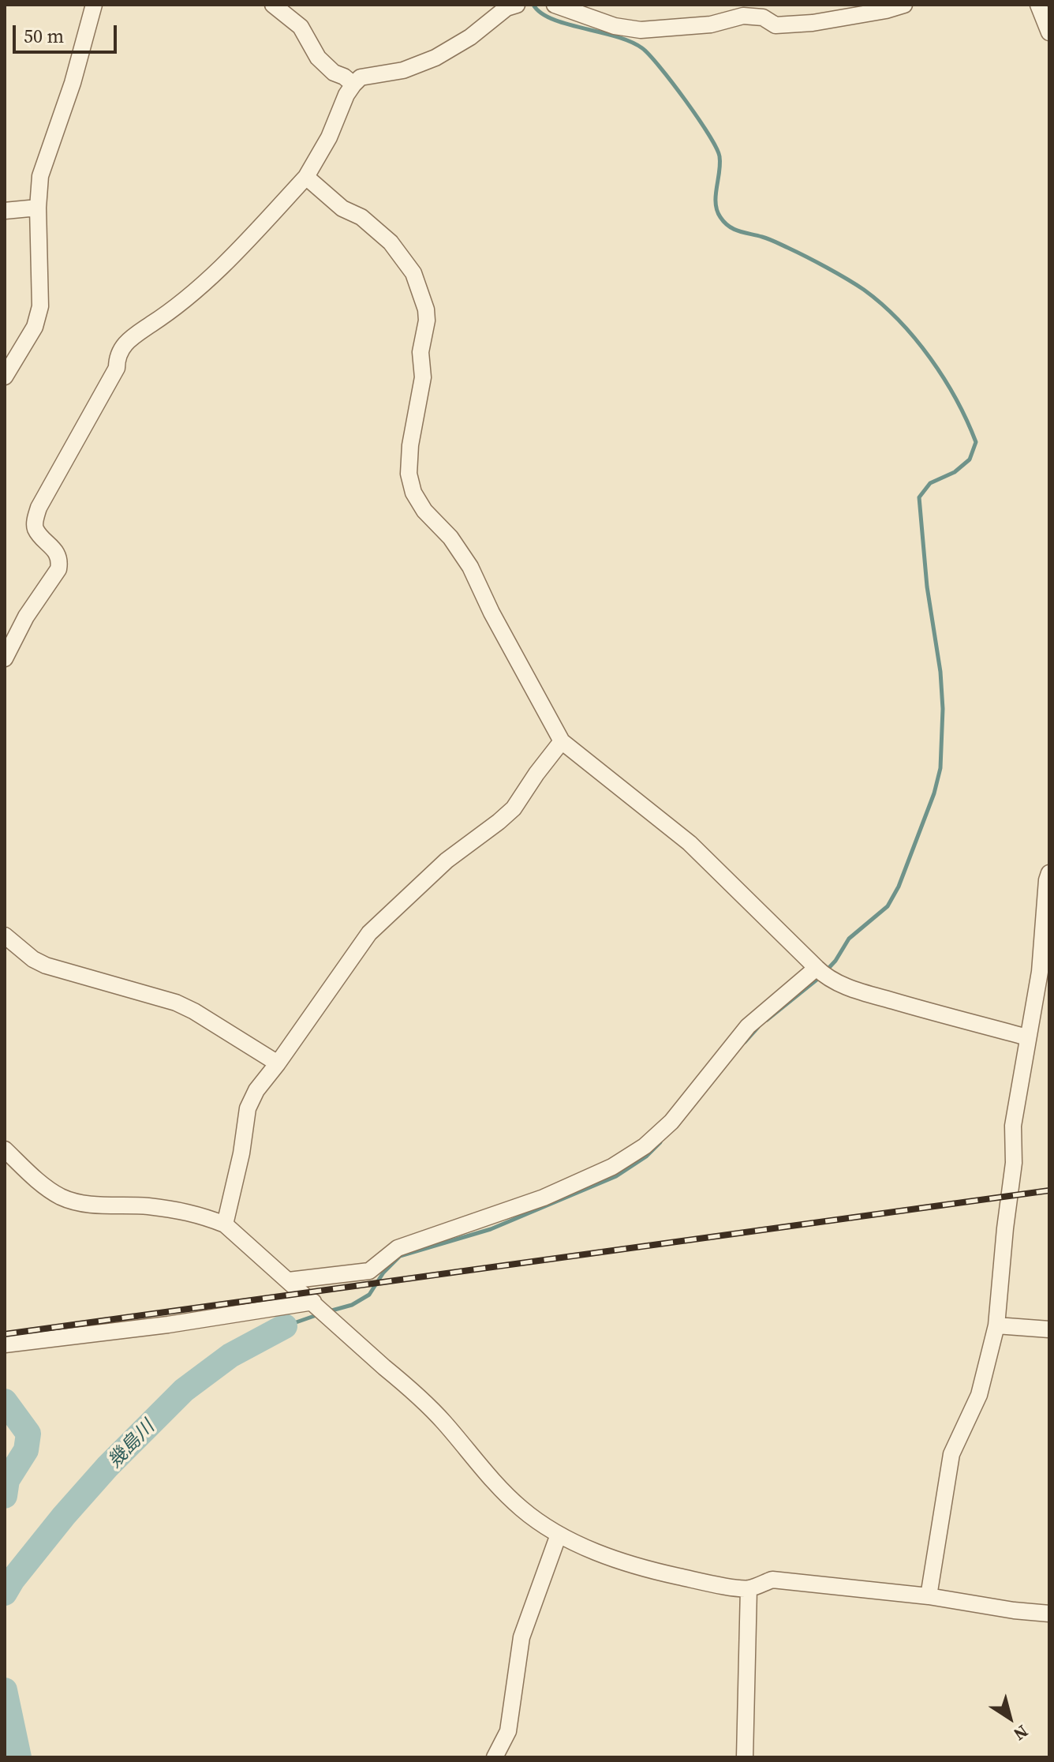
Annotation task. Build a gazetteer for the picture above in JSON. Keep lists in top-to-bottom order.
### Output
{
  "water": ["幾島川"],
  "scale_bar": "50 m",
  "north": "bottom right"
}
